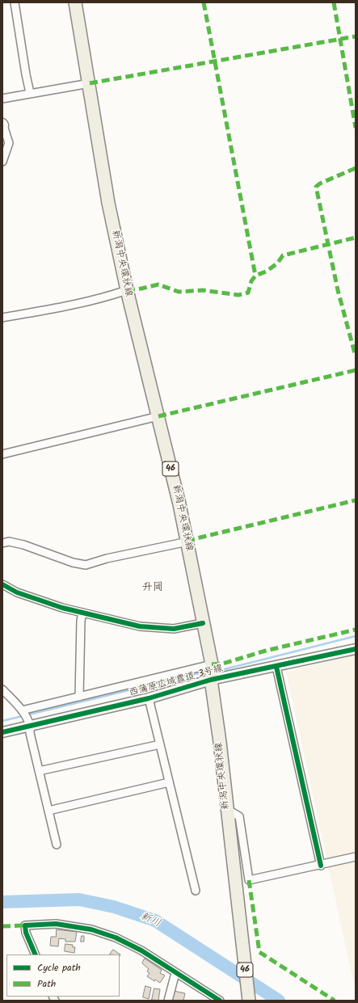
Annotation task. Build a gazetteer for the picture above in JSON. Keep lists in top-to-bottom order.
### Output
{
  "streets": {
    "main road": ["新潟中央環状線", "46"],
    "street": ["西蒲原広域農道 3号線"]
  },
  "crossings": [
    ["新潟中央環状線", "西蒲原広域農道 3号線"]
  ],
  "districts": ["升岡"],
  "water": ["新川"],
  "legend": ["Cycle path", "Path"]
}
